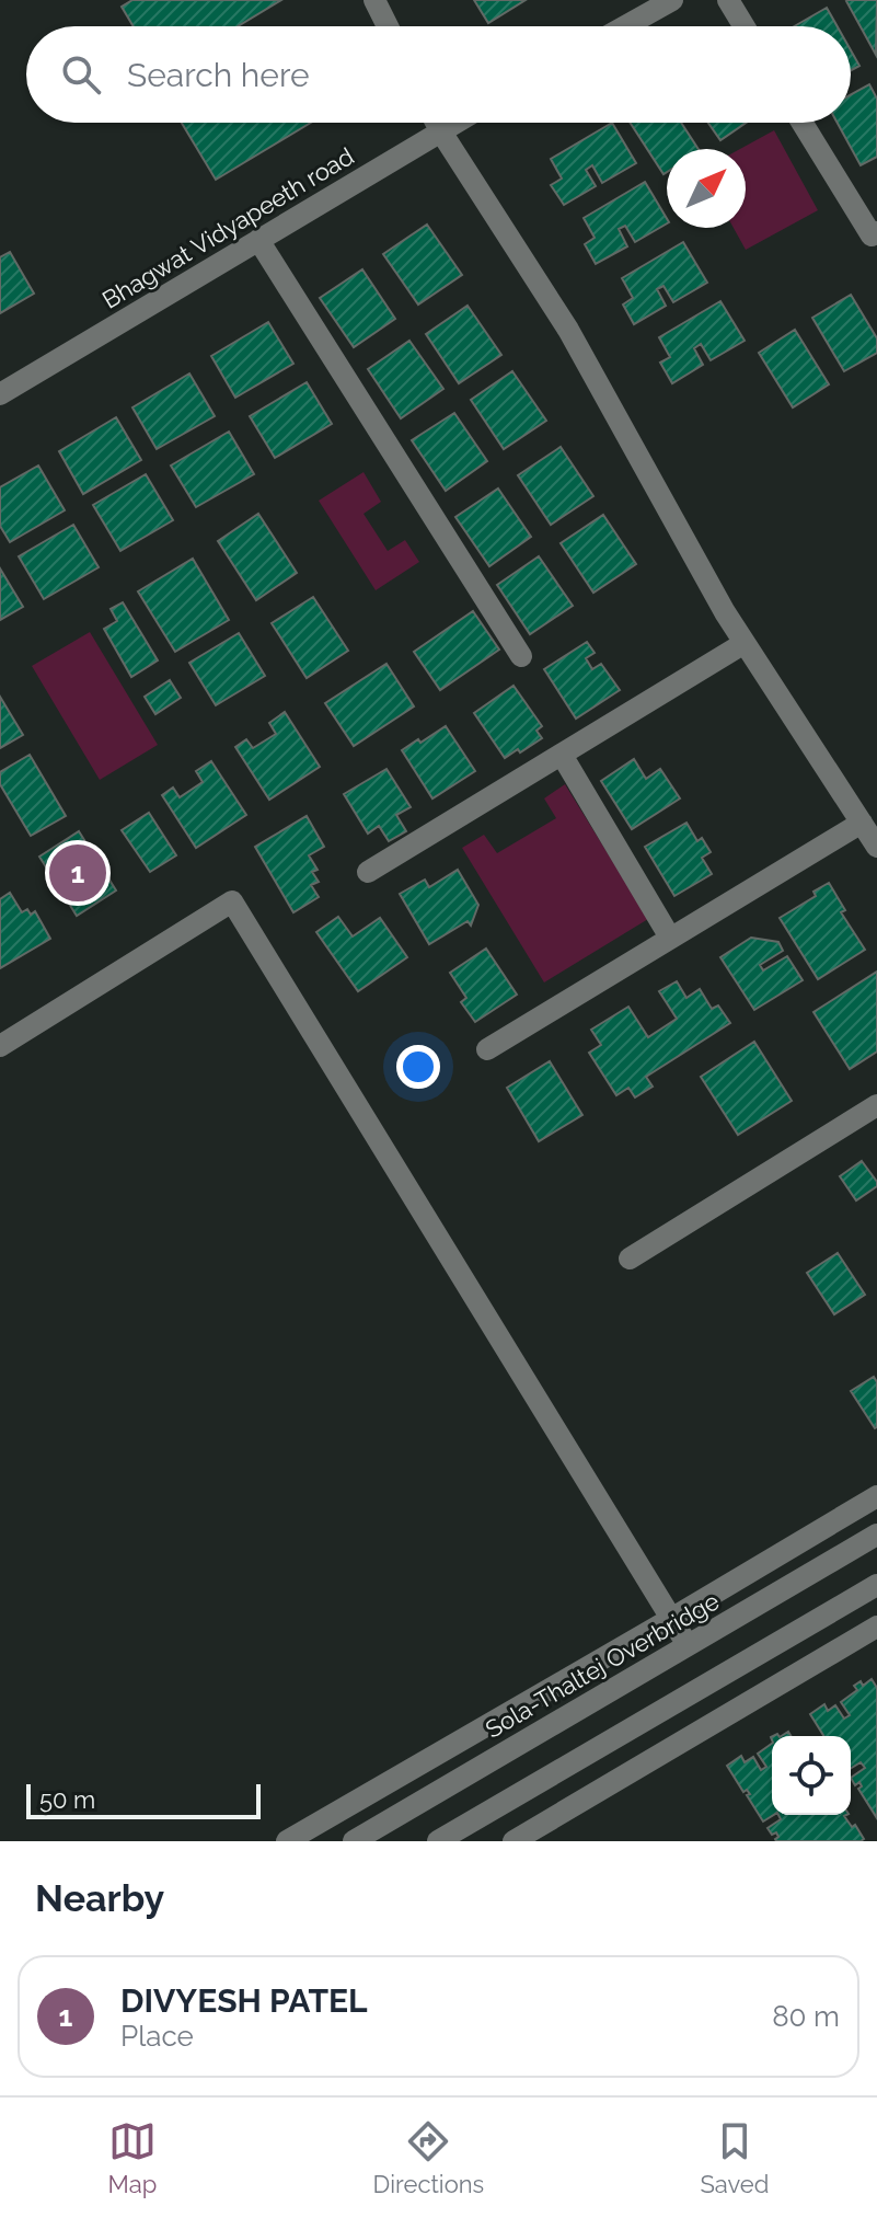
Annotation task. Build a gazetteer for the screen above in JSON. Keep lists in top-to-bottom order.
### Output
{
  "streets": {
    "street": ["Bhagwat Vidyapeeth road", "Sola-Thaltej Overbridge"]
  },
  "scale_bar": "50 m",
  "north": "top right",
  "page": {
    "search": "Search here",
    "pins": "1",
    "scale": "50 m",
    "heading": "Nearby",
    "list": [
      {
        "mark": "1",
        "name": "DIVYESH PATEL",
        "note": "Place",
        "value": "80 m"
      }
    ],
    "nav": ["Map", "Directions", "Saved"]
  }
}
